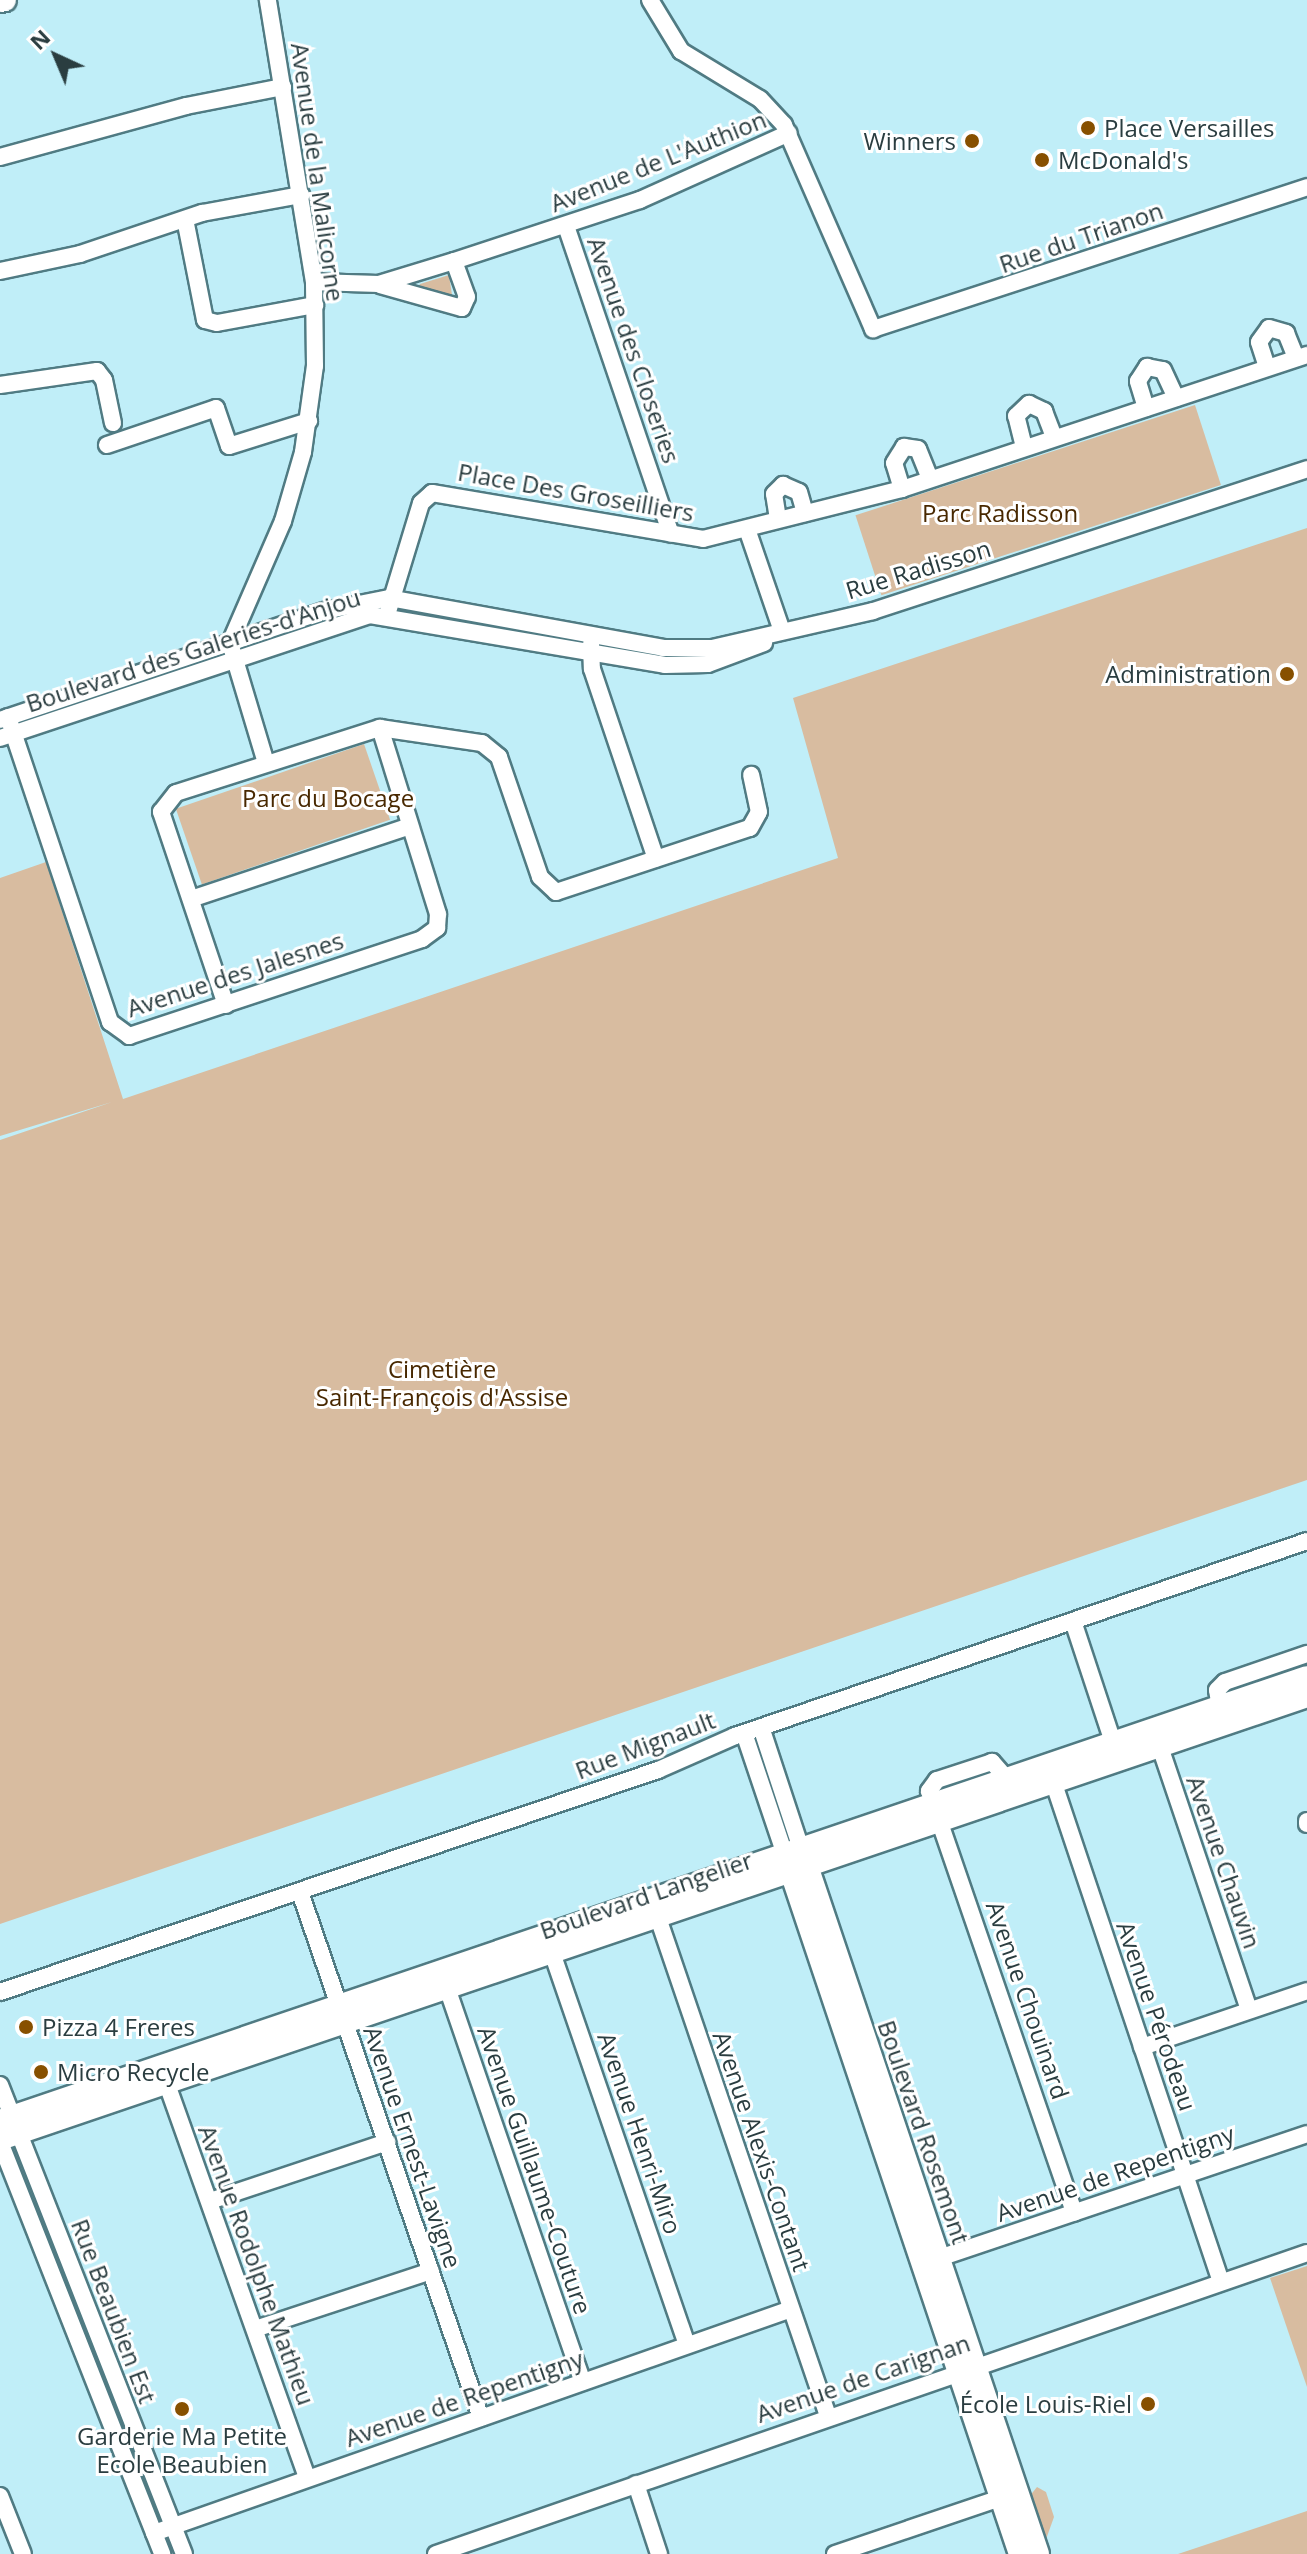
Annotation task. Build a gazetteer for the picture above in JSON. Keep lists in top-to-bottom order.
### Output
{
  "streets": {
    "main road": ["Boulevard Langelier", "Boulevard Rosemont"],
    "street": [
      "Avenue de L'Authion",
      "Avenue de la Malicorne",
      "Rue du Trianon",
      "Avenue des Closeries",
      "Place Des Groseilliers",
      "Rue Radisson",
      "Boulevard des Galeries-d'Anjou",
      "Avenue des Jalesnes",
      "Rue Mignault",
      "Avenue Chauvin",
      "Avenue Chouinard",
      "Avenue Pérodeau",
      "Avenue Henri-Miro",
      "Avenue Ernest-Lavigne",
      "Avenue Alexis-Contant",
      "Avenue Guillaume-Couture",
      "Avenue de Repentigny",
      "Avenue Rodolphe Mathieu",
      "Rue Beaubien Est",
      "Avenue de Carignan"
    ]
  },
  "crossings": [
    ["Avenue de L'Authion", "Avenue de la Malicorne"],
    ["Avenue de L'Authion", "Rue du Trianon"],
    ["Avenue de L'Authion", "Avenue des Closeries"],
    ["Avenue de la Malicorne", "Boulevard des Galeries-d'Anjou"],
    ["Avenue des Closeries", "Place Des Groseilliers"],
    ["Place Des Groseilliers", "Boulevard des Galeries-d'Anjou"],
    ["Rue Radisson", "Boulevard des Galeries-d'Anjou"],
    ["Boulevard des Galeries-d'Anjou", "Avenue des Jalesnes"],
    ["Rue Mignault", "Boulevard Rosemont"],
    ["Rue Mignault", "Avenue Ernest-Lavigne"],
    ["Avenue Chauvin", "Boulevard Langelier"],
    ["Boulevard Langelier", "Avenue Chouinard"],
    ["Boulevard Langelier", "Avenue Pérodeau"],
    ["Boulevard Langelier", "Boulevard Rosemont"],
    ["Boulevard Langelier", "Avenue Henri-Miro"],
    ["Boulevard Langelier", "Avenue Ernest-Lavigne"],
    ["Boulevard Langelier", "Avenue Alexis-Contant"],
    ["Boulevard Langelier", "Avenue Guillaume-Couture"],
    ["Boulevard Langelier", "Avenue Rodolphe Mathieu"],
    ["Boulevard Langelier", "Rue Beaubien Est"],
    ["Avenue Chouinard", "Avenue de Repentigny"],
    ["Avenue Pérodeau", "Avenue de Repentigny"],
    ["Avenue Pérodeau", "Avenue de Carignan"],
    ["Boulevard Rosemont", "Avenue de Repentigny"],
    ["Boulevard Rosemont", "Avenue de Carignan"],
    ["Avenue Henri-Miro", "Avenue de Repentigny"],
    ["Avenue Ernest-Lavigne", "Avenue de Repentigny"],
    ["Avenue Alexis-Contant", "Avenue de Repentigny"],
    ["Avenue Alexis-Contant", "Avenue de Carignan"],
    ["Avenue Guillaume-Couture", "Avenue de Repentigny"],
    ["Avenue de Repentigny", "Avenue Rodolphe Mathieu"],
    ["Avenue de Repentigny", "Rue Beaubien Est"]
  ],
  "parks": ["Parc Radisson", "Parc du Bocage", "Cimetière Saint-François d'Assise"],
  "places": [
    "Place Versailles",
    "Winners",
    "McDonald's",
    "Administration",
    "Pizza 4 Freres",
    "Micro Recycle",
    "École Louis-Riel",
    "Garderie Ma Petite Ecole Beaubien"
  ],
  "north": "top left"
}
